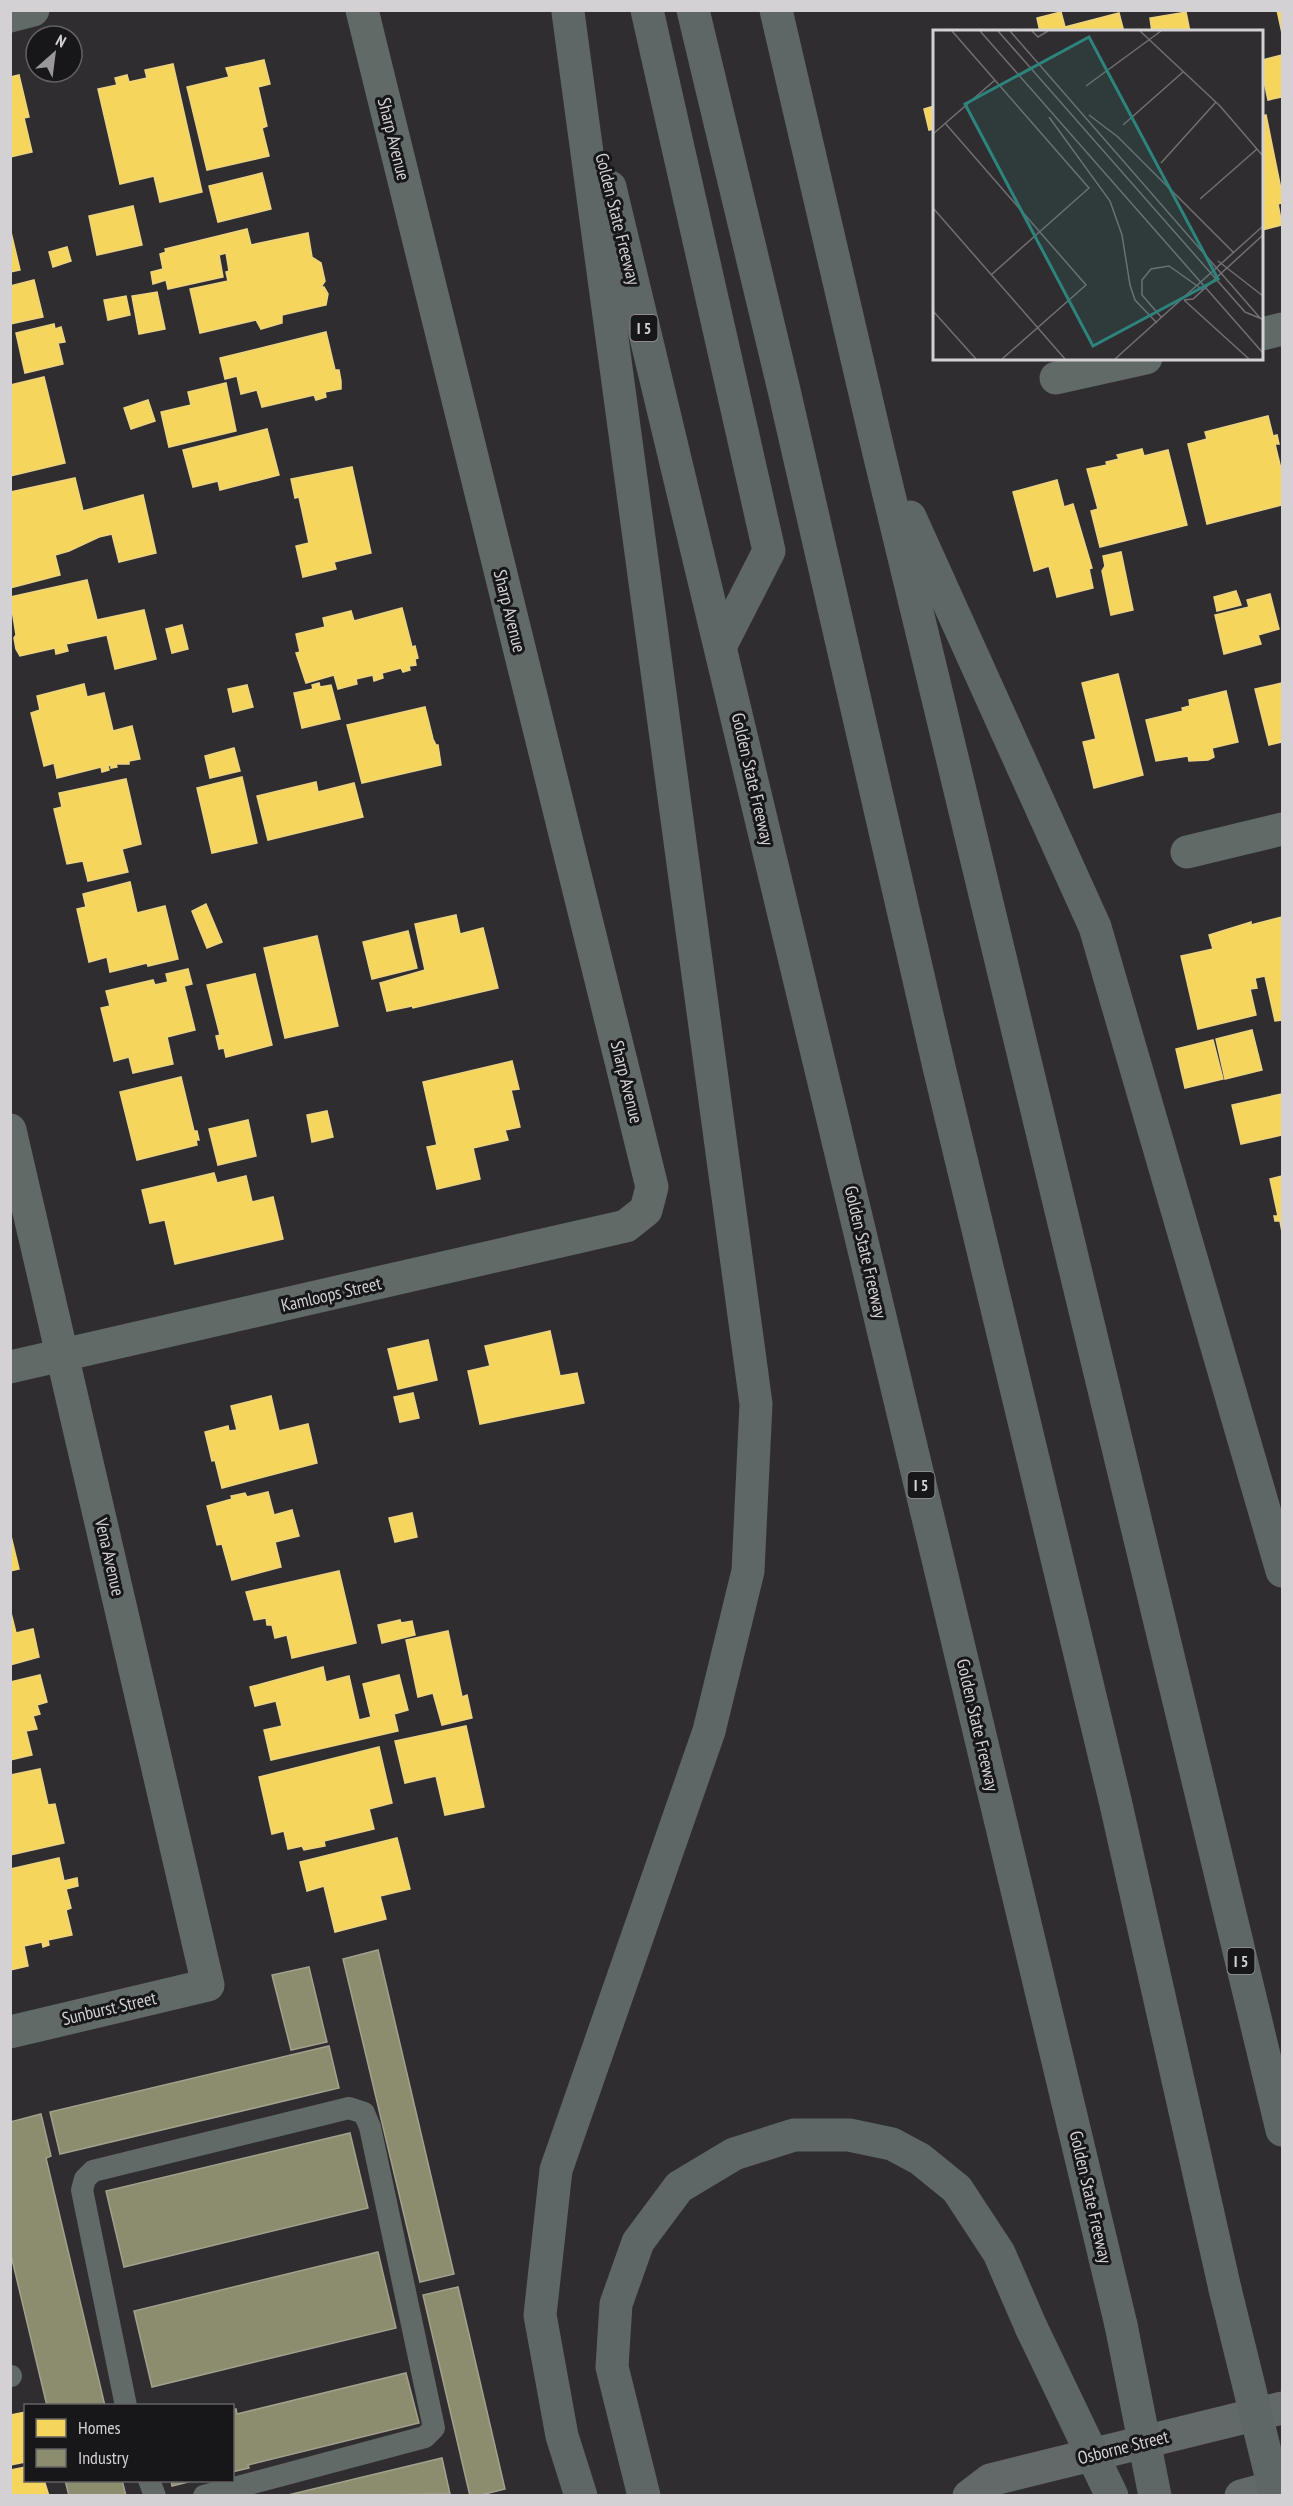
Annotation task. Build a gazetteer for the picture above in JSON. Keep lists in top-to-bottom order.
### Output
{
  "streets": {
    "highway": ["Golden State Freeway", "I 5"],
    "main road": ["Osborne Street"],
    "street": [
      "Sharp Avenue",
      "Kamloops Street",
      "Vena Avenue",
      "Sunburst Street"
    ]
  },
  "crossings": [
    ["Sharp Avenue", "Kamloops Street"],
    ["Kamloops Street", "Vena Avenue"],
    ["Vena Avenue", "Sunburst Street"]
  ],
  "legend": ["Homes", "Industry"],
  "north": "top right"
}
